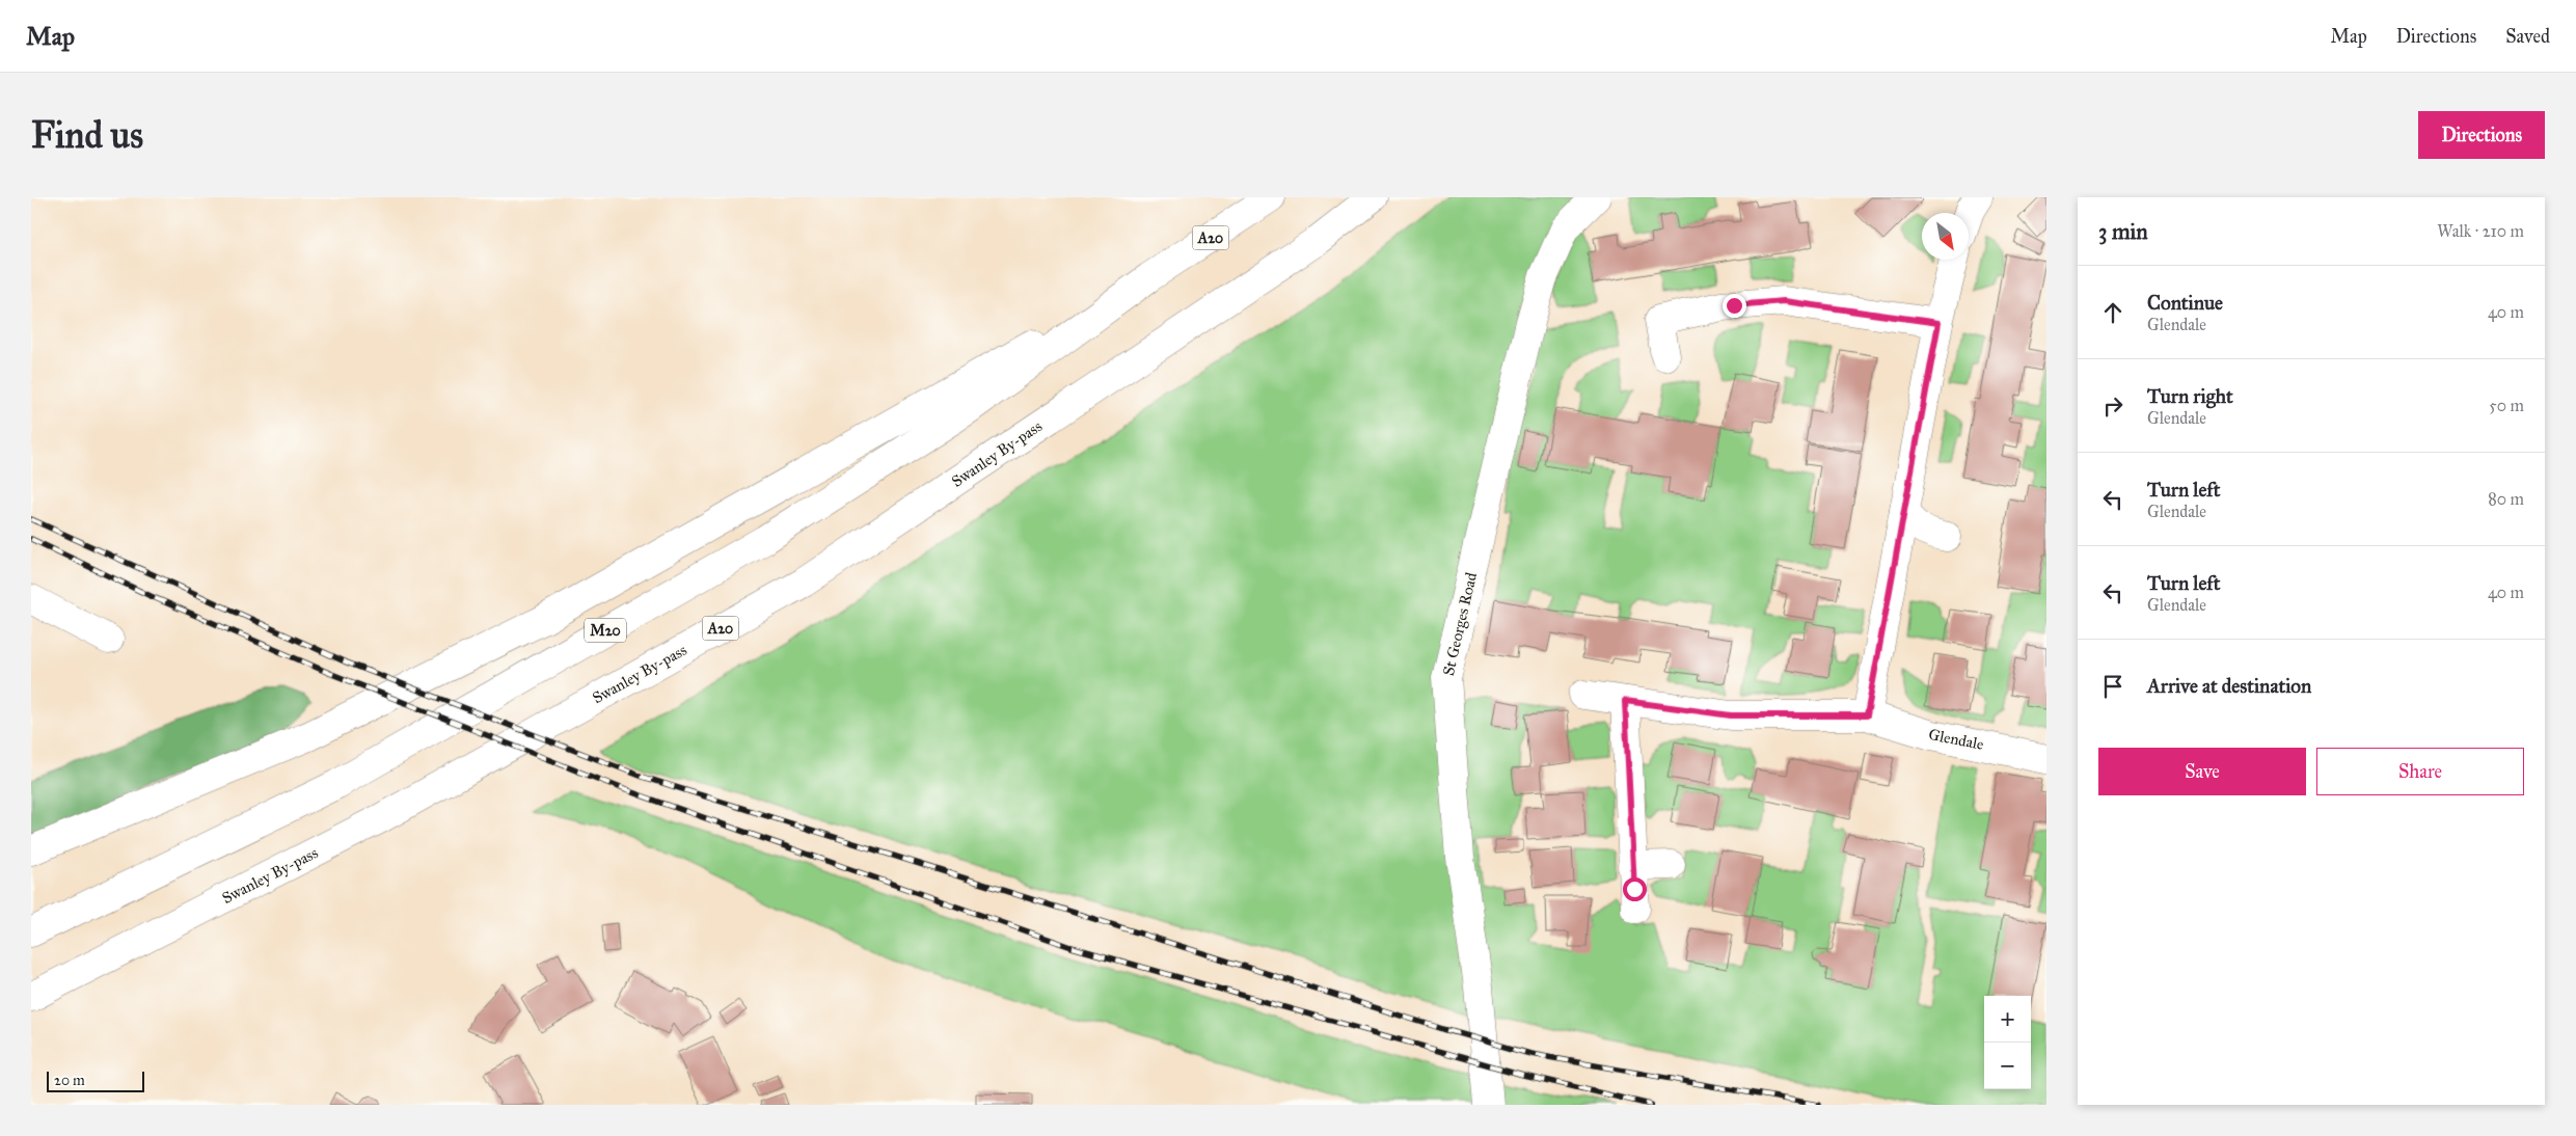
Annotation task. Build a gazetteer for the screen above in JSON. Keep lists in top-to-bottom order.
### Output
{
  "streets": {
    "main road": [
      "A20",
      "Swanley By-pass",
      "St Georges Road",
      "M20",
      "Glendale"
    ]
  },
  "crossings": [
    ["A20", "M20"]
  ],
  "scale_bar": "20 m",
  "north": "bottom right",
  "page": {
    "header": "Map",
    "nav": ["Map", "Directions", "Saved"],
    "buttons": [
      "Directions",
      ["Save", "Share"]
    ],
    "title": "Find us",
    "heading": ["3 min", "Walk · 210 m"],
    "list": [
      ["Continue", "Glendale", "40 m"],
      ["Turn right", "Glendale", "50 m"],
      ["Turn left", "Glendale", "80 m"],
      ["Turn left", "Glendale", "40 m"],
      "Arrive at destination"
    ],
    "map_buttons": ["+", "−"],
    "scale": "20 m"
  }
}
